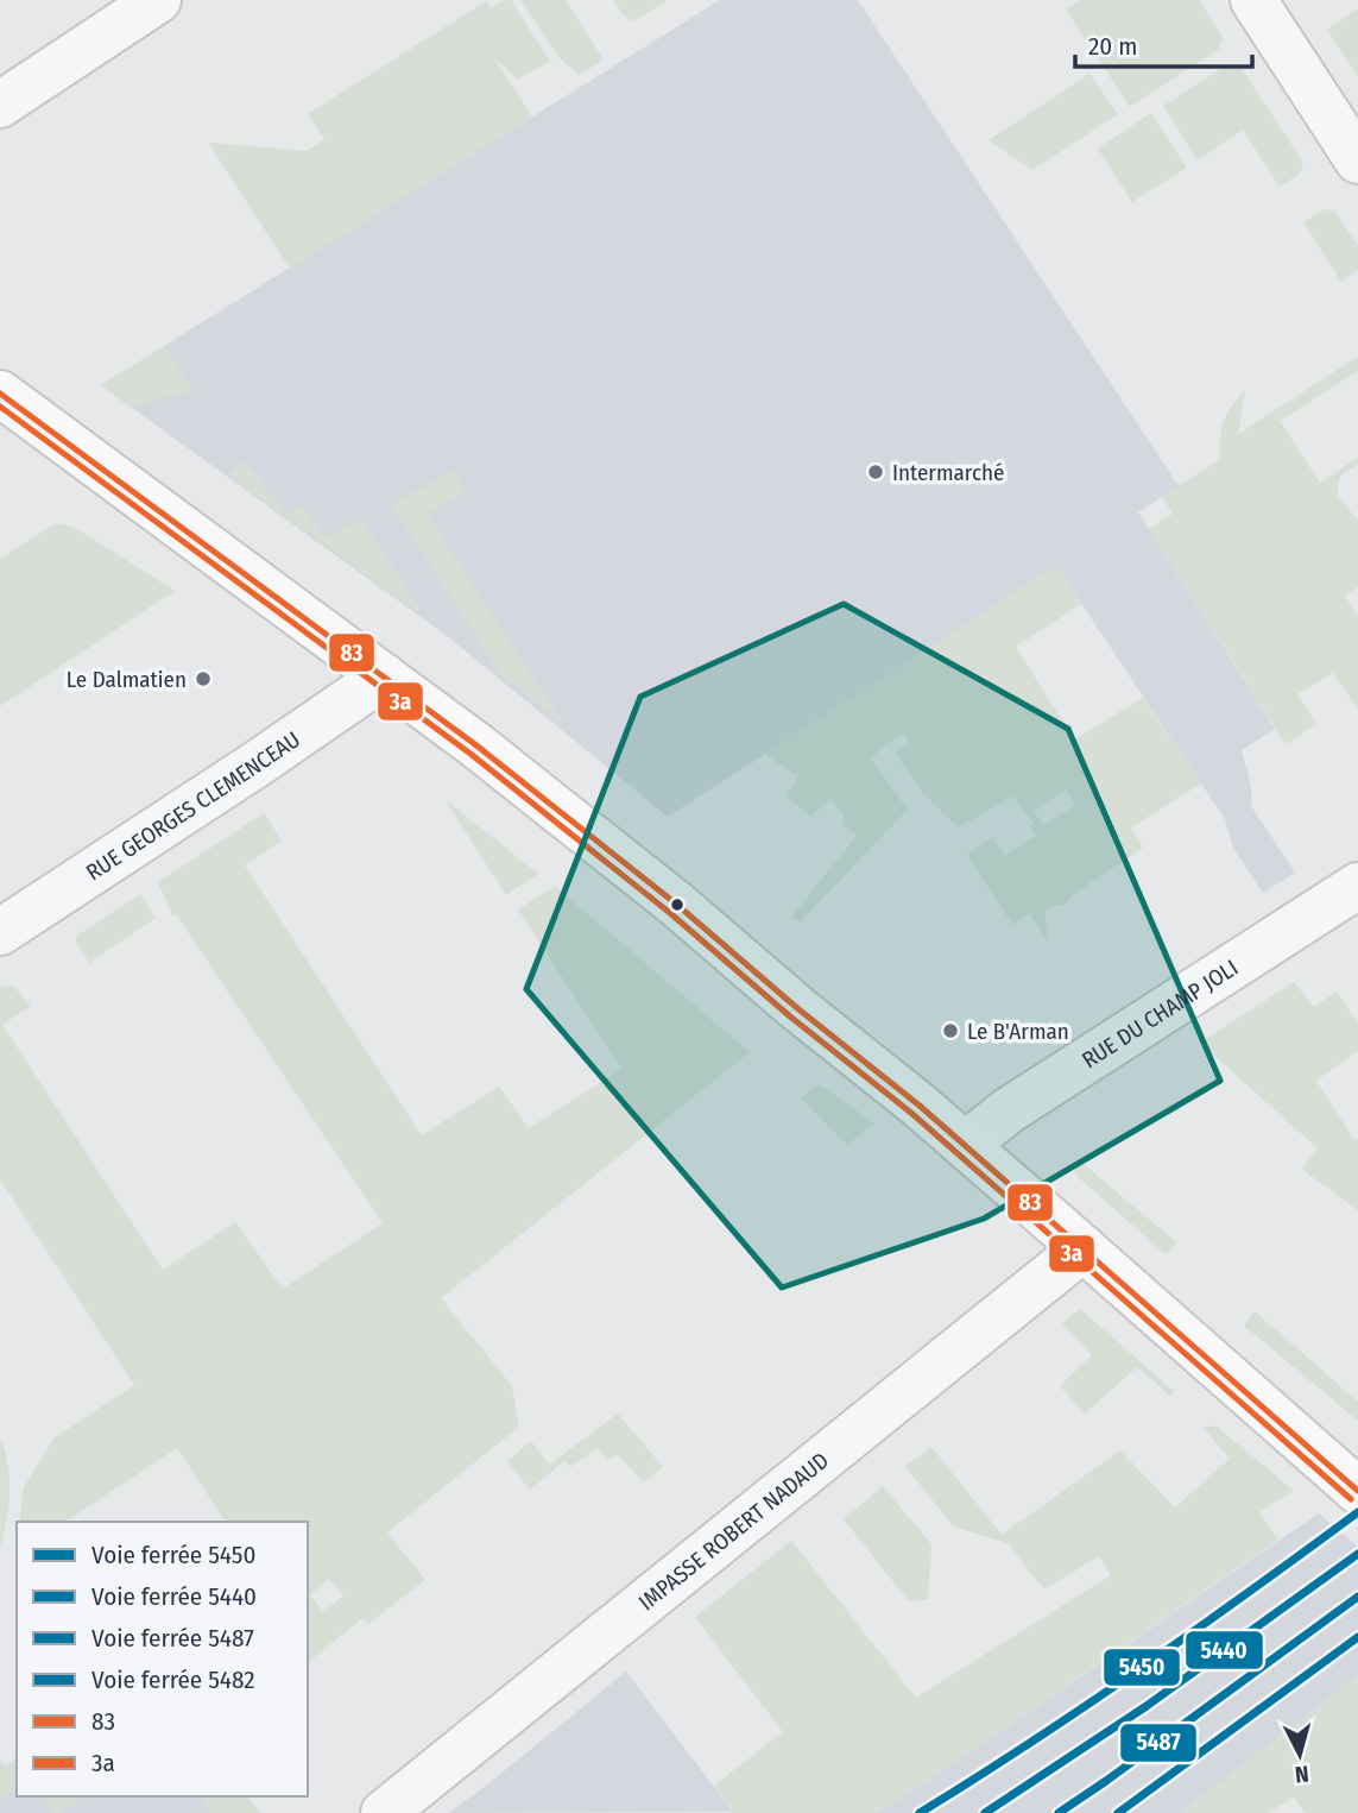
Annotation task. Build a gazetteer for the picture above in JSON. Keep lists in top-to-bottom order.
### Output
{
  "streets": {
    "street": ["RUE GEORGES CLEMENCEAU", "RUE DU CHAMP JOLI", "IMPASSE ROBERT NADAUD"]
  },
  "places": ["Intermarché", "Le Dalmatien", "Le B'Arman"],
  "lines": [
    "transit line 83",
    "transit line 3a",
    "rail line 5450",
    "rail line 5440",
    "rail line 5487",
    "rail line 5482"
  ],
  "legend": [
    "Voie ferrée 5450",
    "Voie ferrée 5440",
    "Voie ferrée 5487",
    "Voie ferrée 5482",
    "83",
    "3a"
  ],
  "scale_bar": "20 m",
  "north": "bottom"
}
